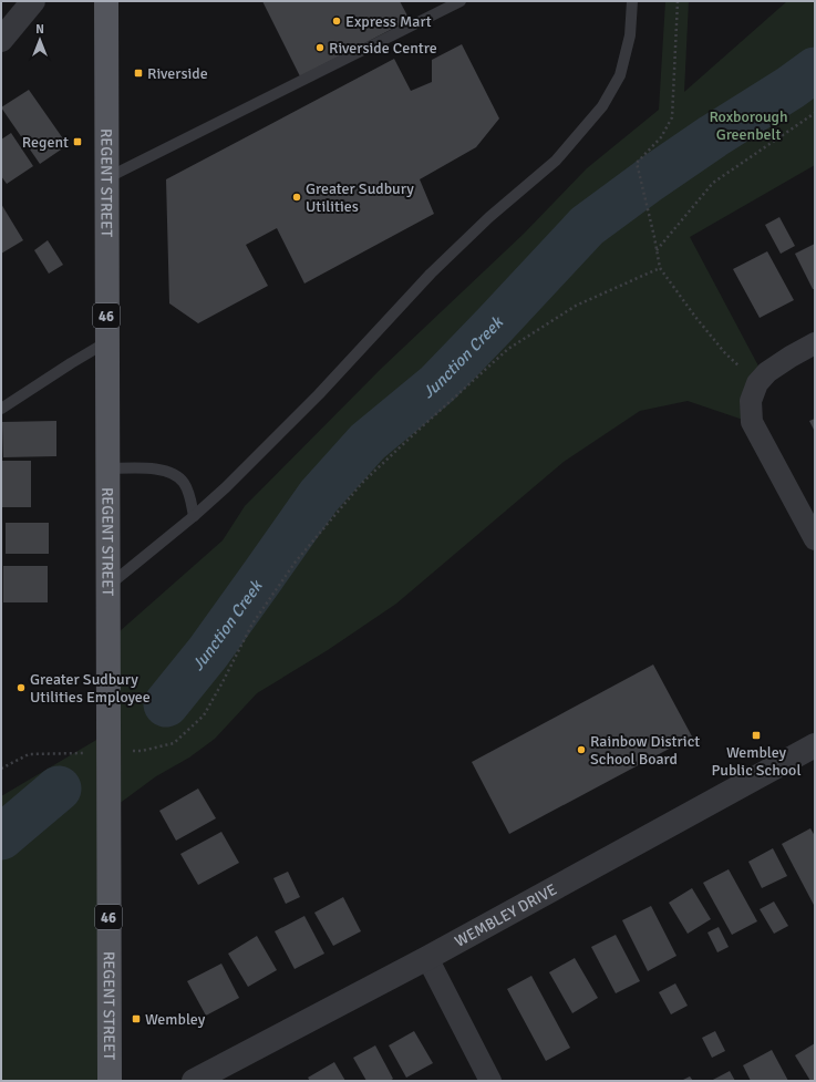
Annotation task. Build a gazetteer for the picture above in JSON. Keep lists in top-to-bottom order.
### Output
{
  "streets": {
    "main road": ["REGENT STREET", "46"],
    "street": ["WEMBLEY DRIVE"]
  },
  "water": ["Junction Creek"],
  "parks": ["Roxborough Greenbelt"],
  "places": {
    "other": [
      "Express Mart",
      "Riverside Centre",
      "Greater Sudbury Utilities",
      "Greater Sudbury Utilities Employee",
      "Rainbow District School Board"
    ],
    "transit": [
      "Riverside",
      "Regent",
      "Wembley Public School",
      "Wembley"
    ]
  },
  "north": "top"
}
